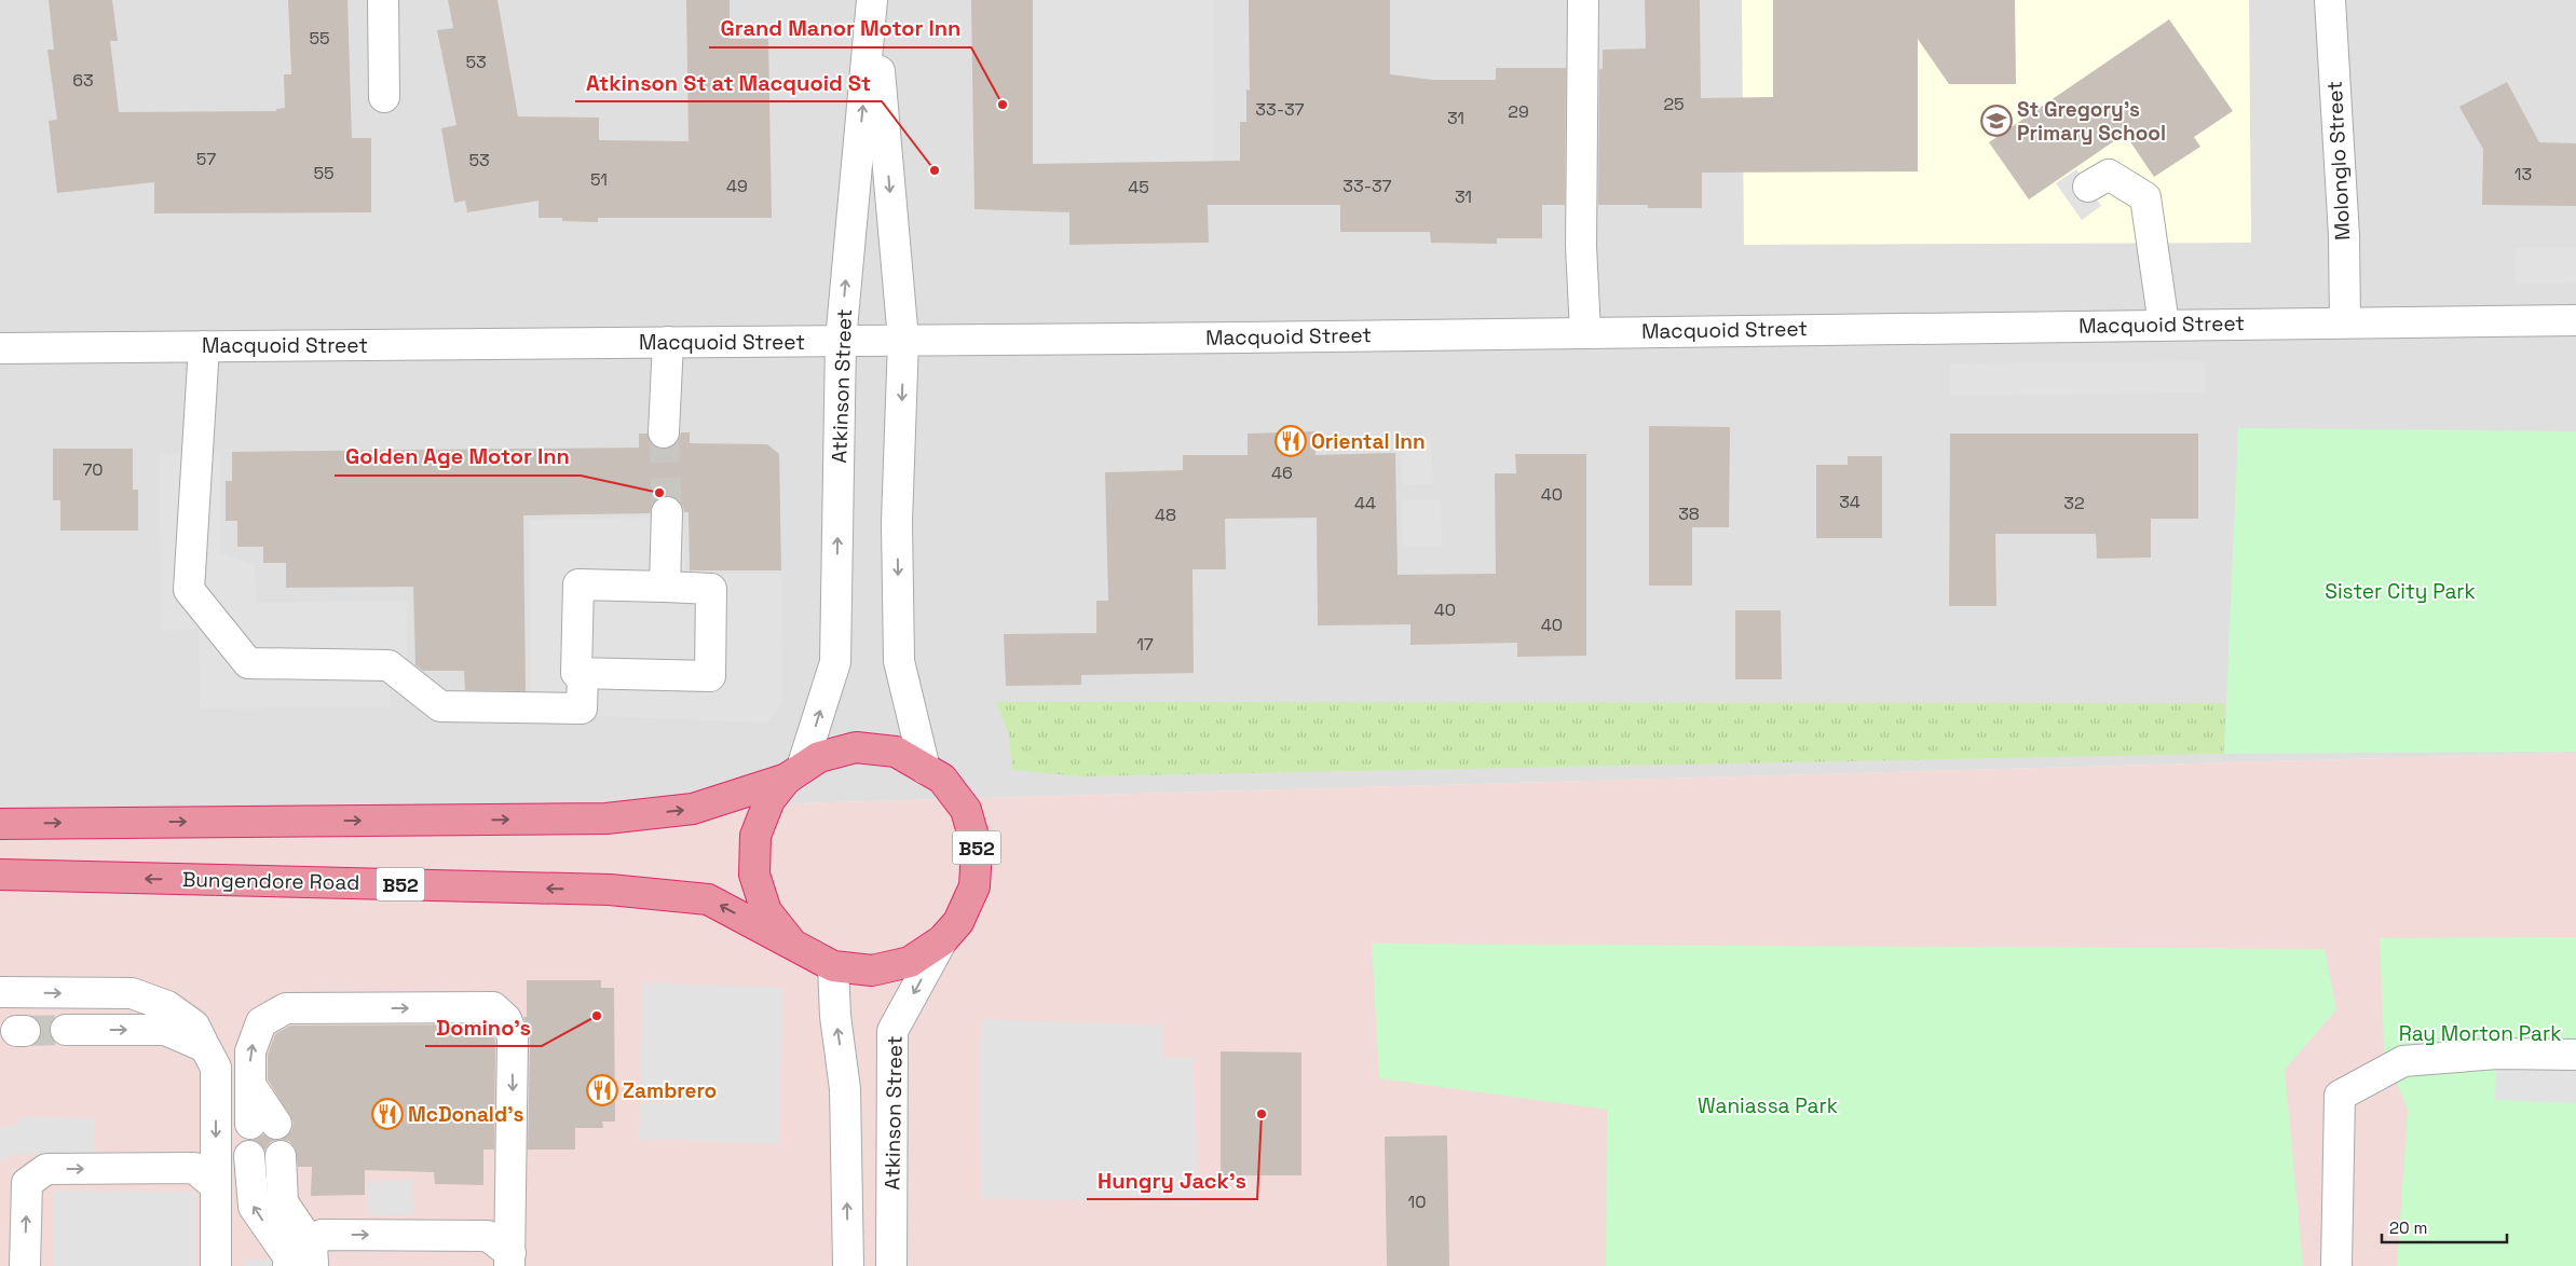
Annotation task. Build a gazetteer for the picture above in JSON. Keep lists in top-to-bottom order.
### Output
{
  "streets": {
    "highway": ["B52", "Bungendore Road"],
    "street": ["Molonglo Street", "Macquoid Street", "Atkinson Street"]
  },
  "crossings": [
    ["Molonglo Street", "Macquoid Street"],
    ["Macquoid Street", "Atkinson Street"],
    ["Atkinson Street", "B52"],
    ["B52", "Bungendore Road"]
  ],
  "parks": ["Sister City Park", "Ray Morton Park", "Waniassa Park"],
  "places": {
    "other": [
      "Grand Manor Motor Inn",
      "Atkinson St at Macquoid St",
      "Golden Age Motor Inn",
      "Domino's",
      "Hungry Jack's"
    ],
    "school or university": ["St Gregory's Primary School"],
    "restaurant": ["Oriental Inn", "Zambrero", "McDonald's"]
  },
  "house_numbers": [
    "55",
    "53",
    "63",
    "25",
    "33-37",
    "29",
    "31",
    "57",
    "53",
    "55",
    "13",
    "51",
    "49",
    "33-37",
    "45",
    "31",
    "70",
    "46",
    "40",
    "34",
    "44",
    "32",
    "38",
    "48",
    "40",
    "40",
    "17",
    "10"
  ],
  "scale_bar": "20 m"
}
